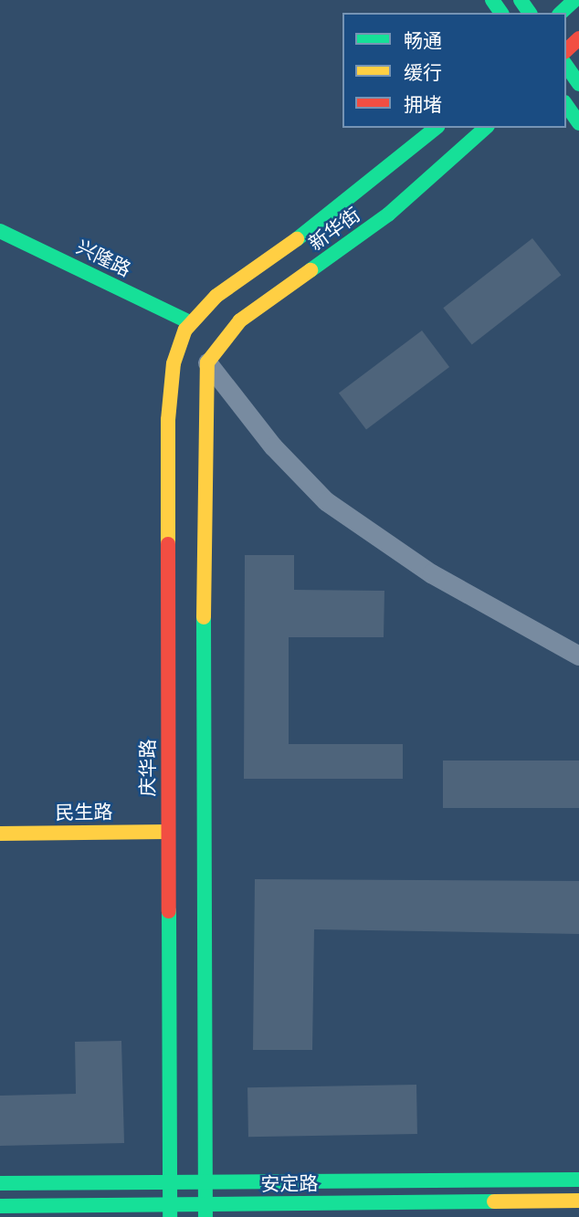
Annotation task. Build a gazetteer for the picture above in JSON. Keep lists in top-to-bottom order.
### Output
{
  "streets": {
    "main road": [
      "新华街",
      "兴隆路",
      "庆华路",
      "民生路",
      "安定路"
    ]
  },
  "crossings": [
    ["新华街", "兴隆路"],
    ["新华街", "庆华路"],
    ["兴隆路", "庆华路"],
    ["庆华路", "民生路"],
    ["庆华路", "安定路"]
  ],
  "legend": ["畅通", "缓行", "拥堵"]
}
